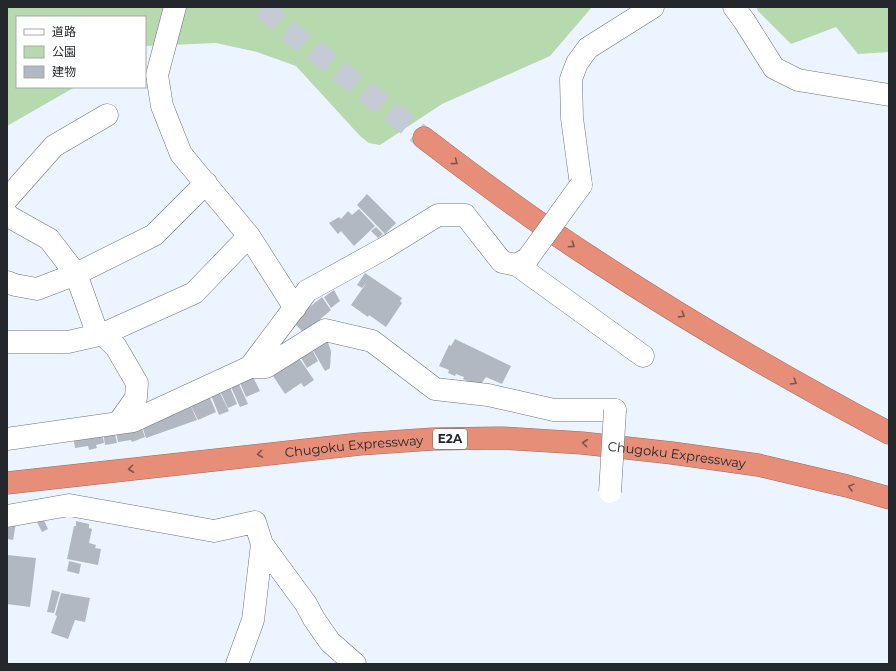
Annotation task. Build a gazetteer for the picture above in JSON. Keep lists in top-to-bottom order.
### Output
{
  "streets": {
    "highway": ["E2A", "Chugoku Expressway"]
  },
  "one_way": ["Chugoku Expressway"],
  "legend": ["道路", "公園", "建物"]
}
